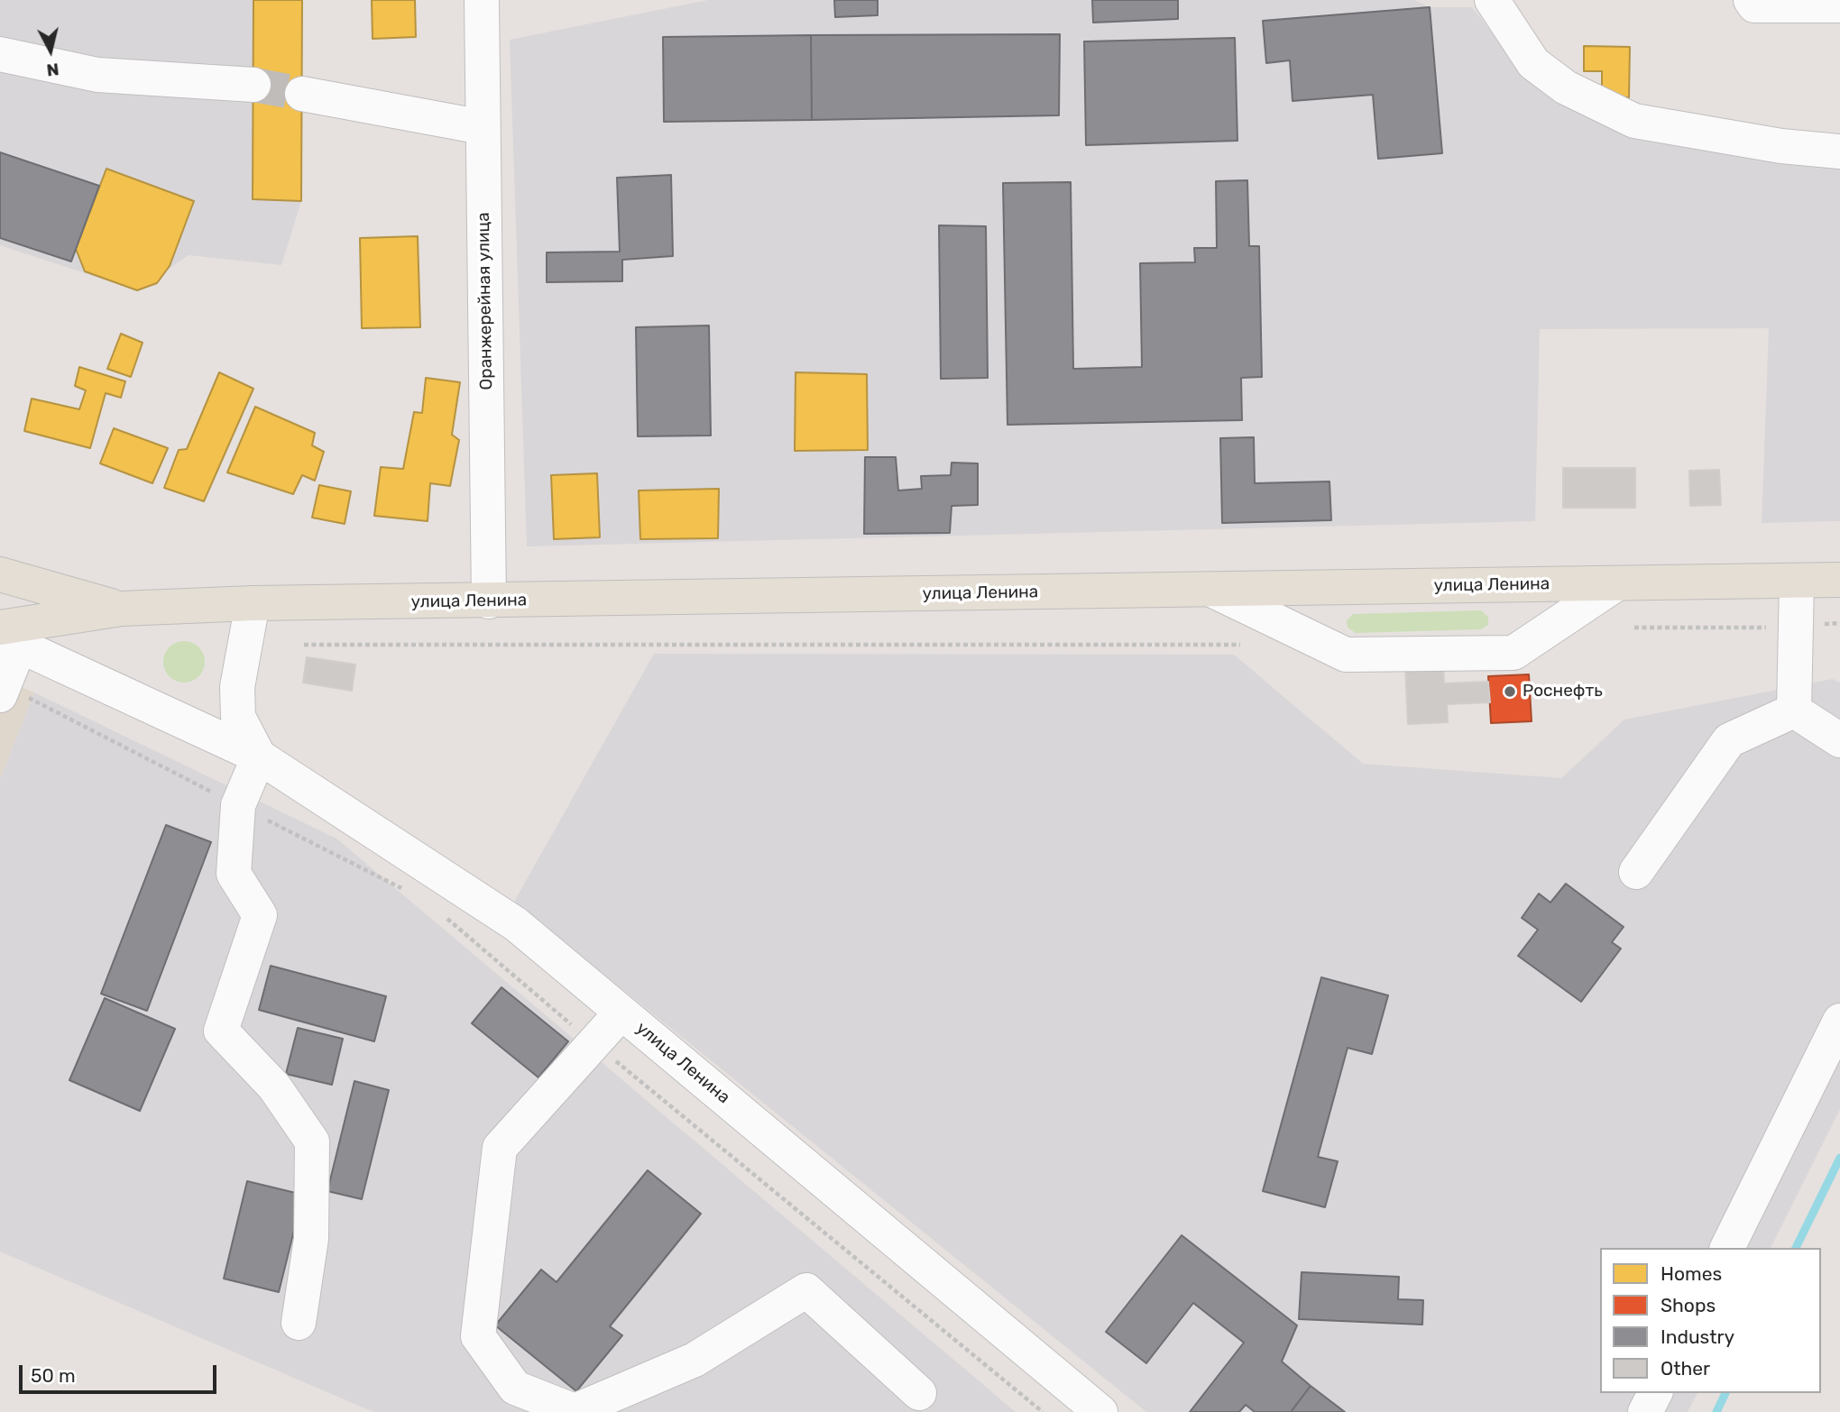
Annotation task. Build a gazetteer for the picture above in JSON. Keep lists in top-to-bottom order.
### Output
{
  "streets": {
    "main road": ["улица Ленина"],
    "street": ["Оранжерейная улица"]
  },
  "crossings": [
    ["Оранжерейная улица", "улица Ленина"]
  ],
  "places": ["Роснефть"],
  "legend": [
    "Homes",
    "Shops",
    "Industry",
    "Other"
  ],
  "scale_bar": "50 m",
  "north": "bottom"
}
